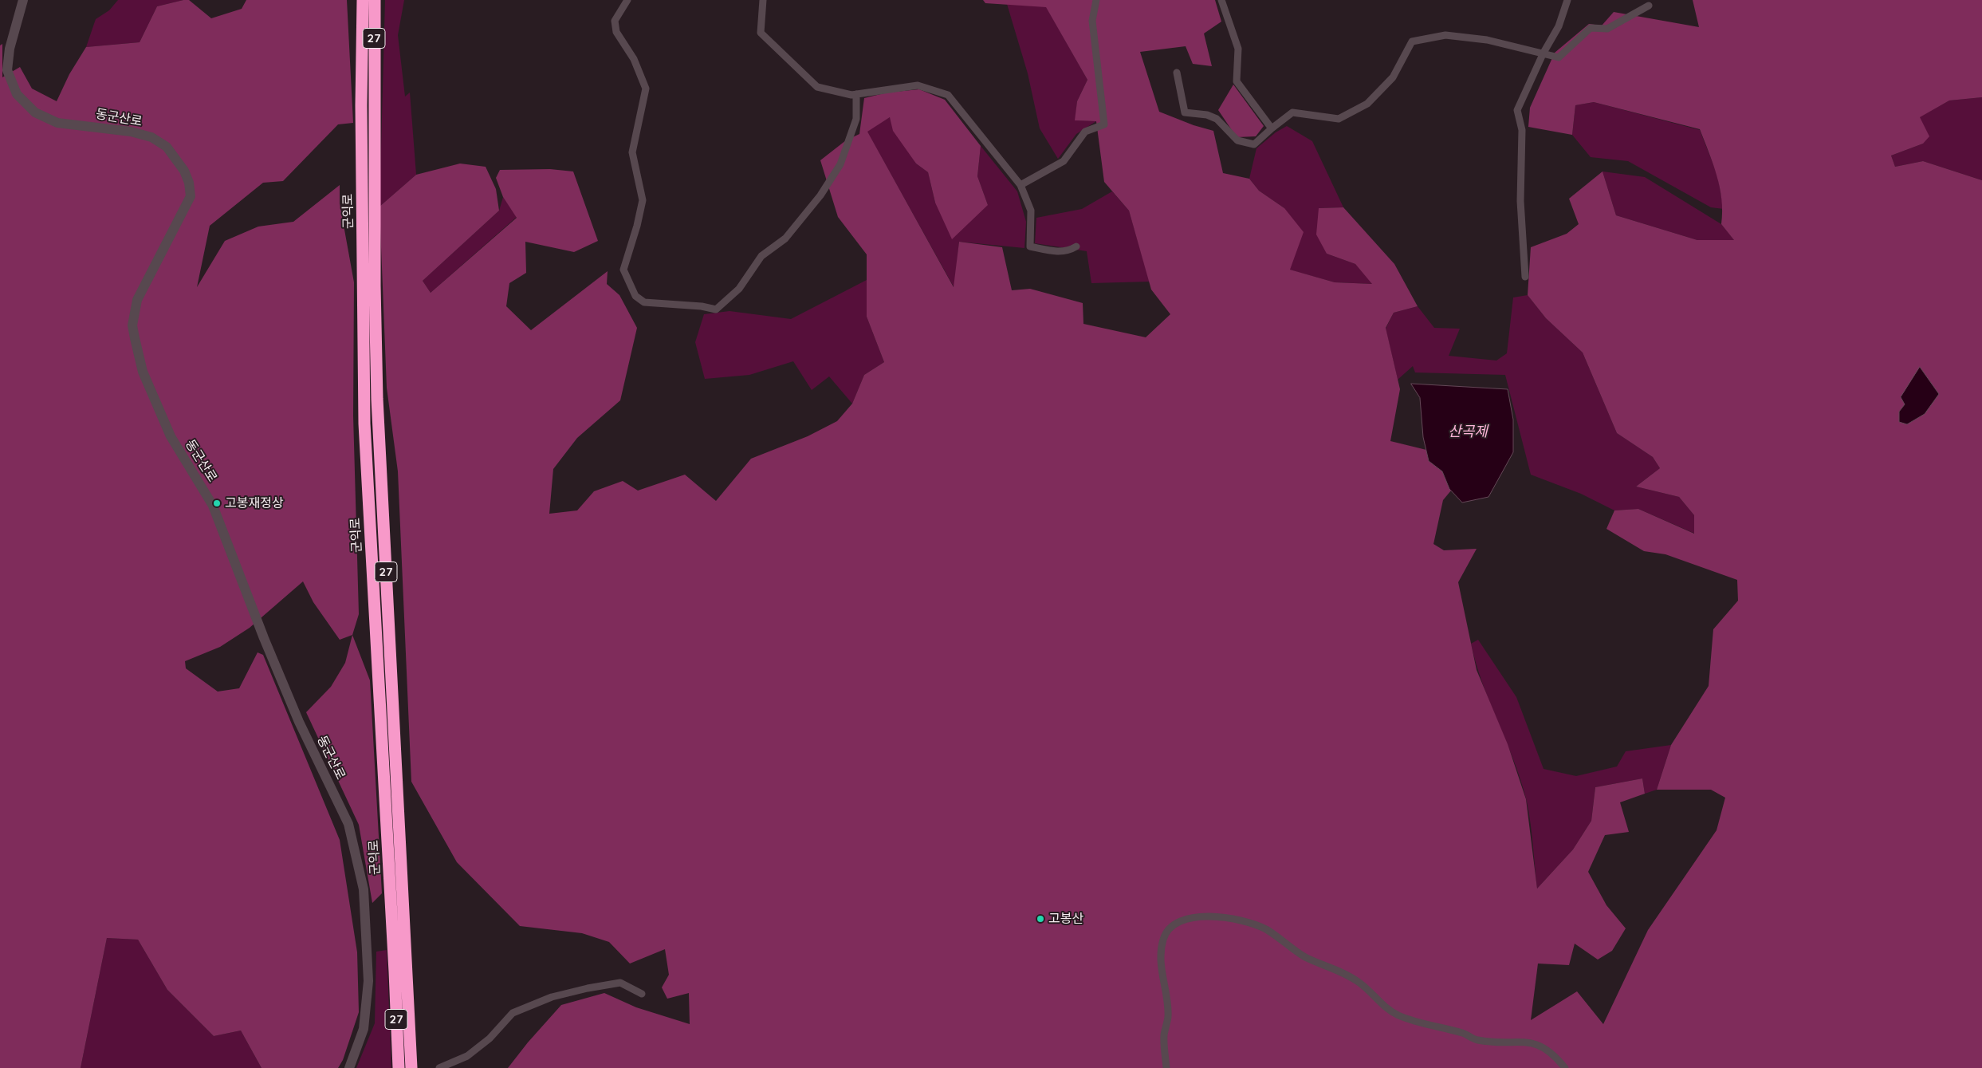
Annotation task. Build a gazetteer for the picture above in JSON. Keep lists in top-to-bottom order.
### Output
{
  "streets": {
    "highway": ["27", "군익로"],
    "street": ["동군산로"]
  },
  "water": ["산곡제"],
  "places": ["고봉재정상", "고봉산"]
}
